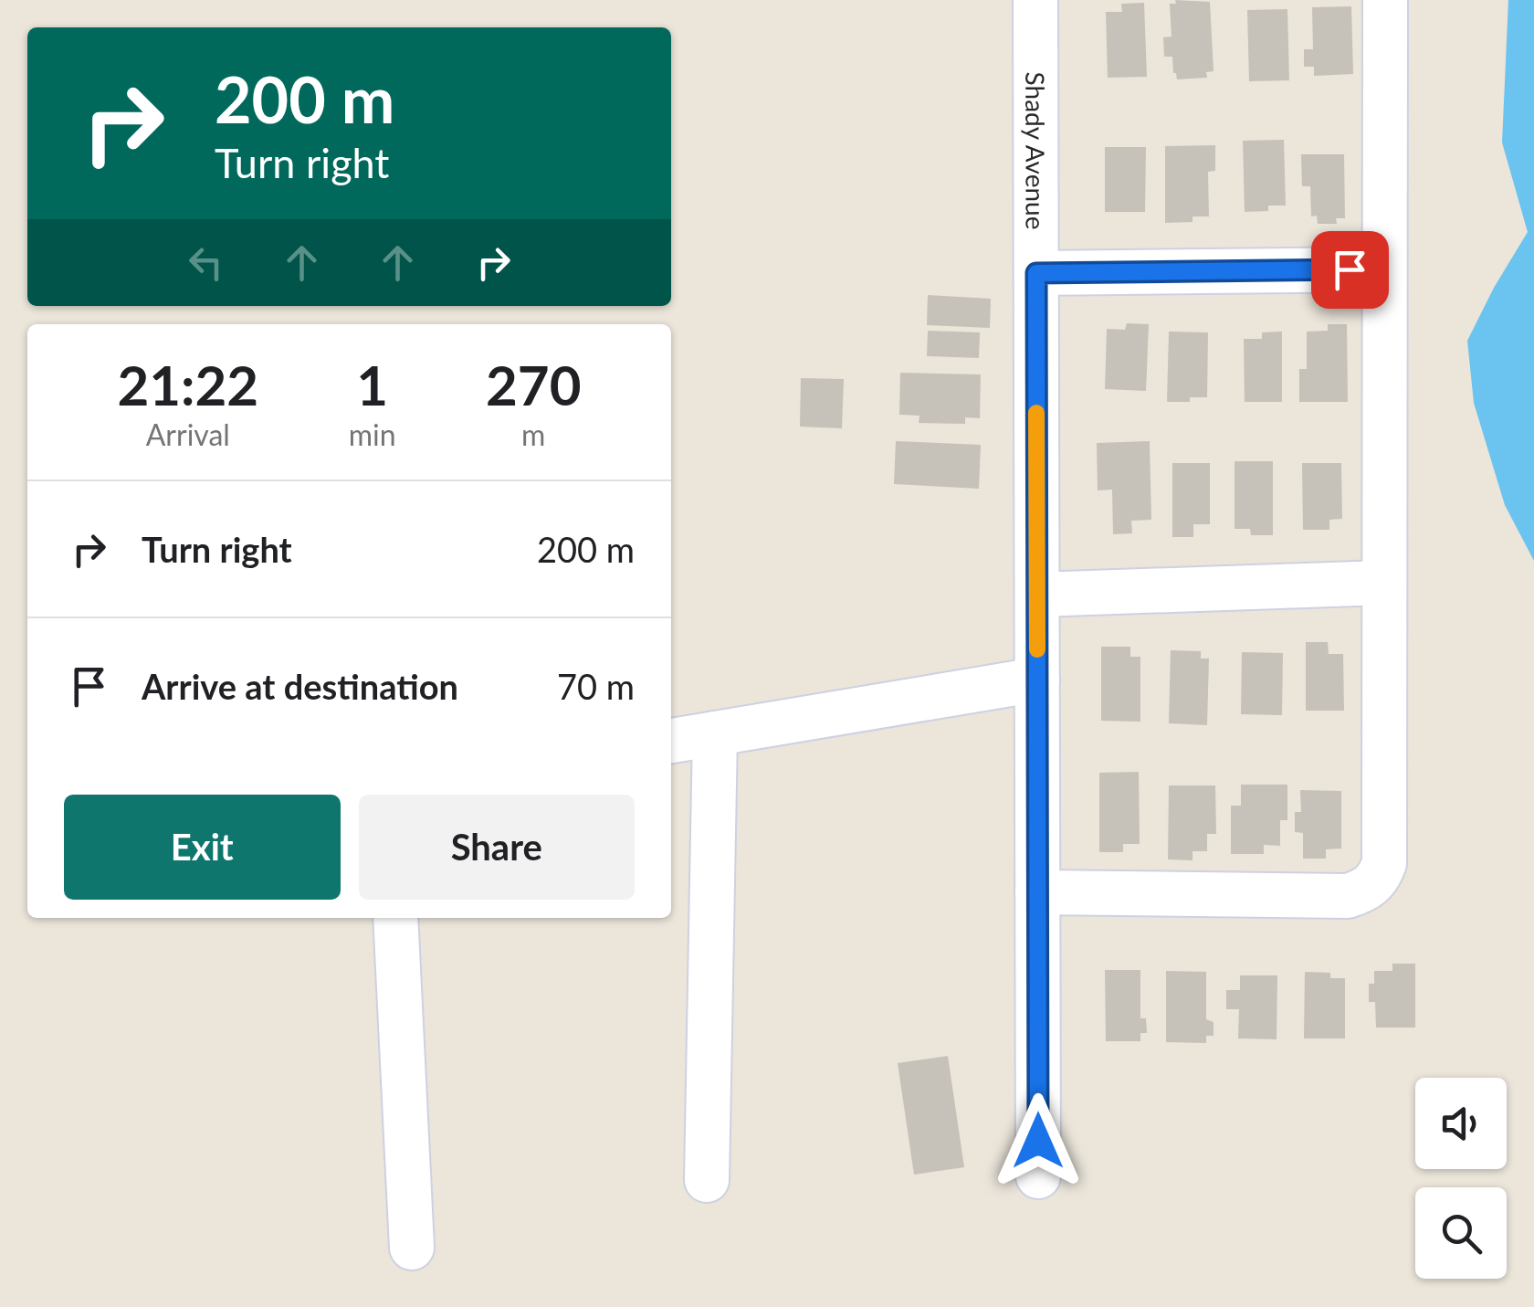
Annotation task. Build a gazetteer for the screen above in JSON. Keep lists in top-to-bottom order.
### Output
{
  "streets": {
    "street": ["Shady Avenue"]
  },
  "page": {
    "turn": ["200 m", "Turn right"],
    "eta": [
      "21:22",
      "Arrival",
      "1",
      "min",
      "270",
      "m"
    ],
    "list": [
      {
        "name": "Turn right",
        "value": "200 m"
      },
      {
        "name": "Arrive at destination",
        "value": "70 m"
      }
    ],
    "buttons": ["Exit", "Share"]
  }
}
